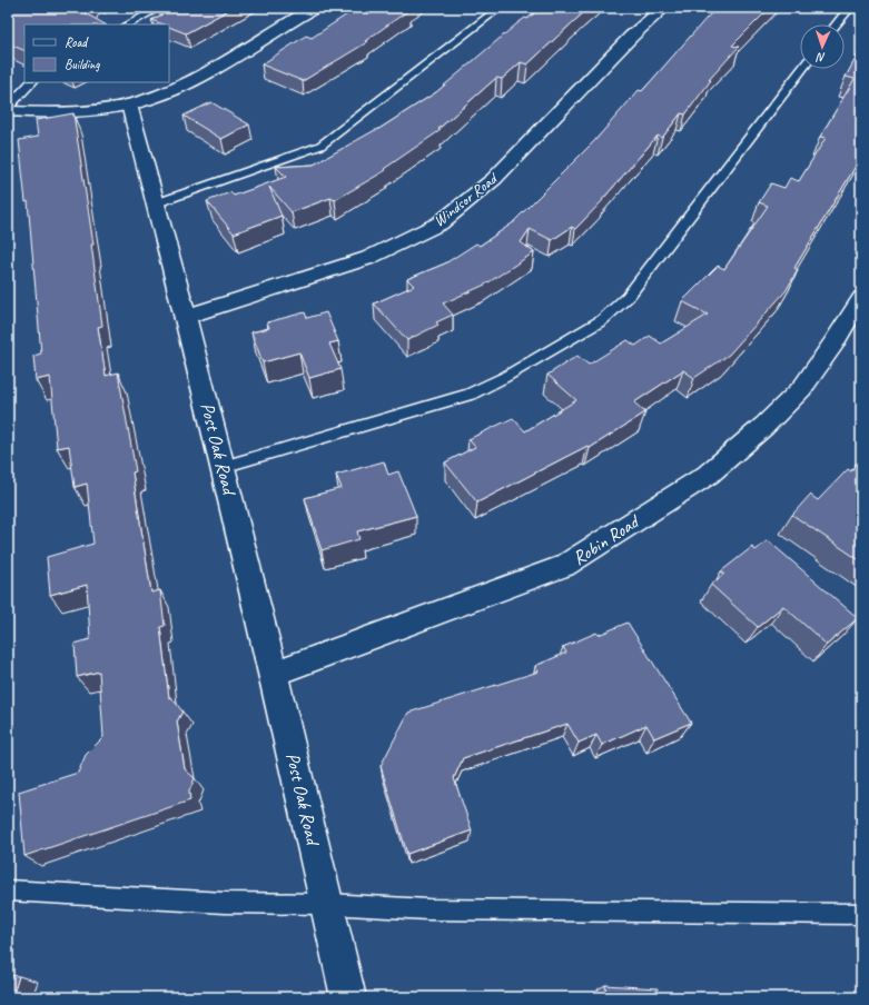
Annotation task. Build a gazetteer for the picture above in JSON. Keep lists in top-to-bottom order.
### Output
{
  "streets": {
    "street": ["Windsor Road", "Post Oak Road", "Robin Road"]
  },
  "crossings": [
    ["Windsor Road", "Post Oak Road"],
    ["Post Oak Road", "Robin Road"]
  ],
  "legend": ["Road", "Building"],
  "north": "bottom"
}
